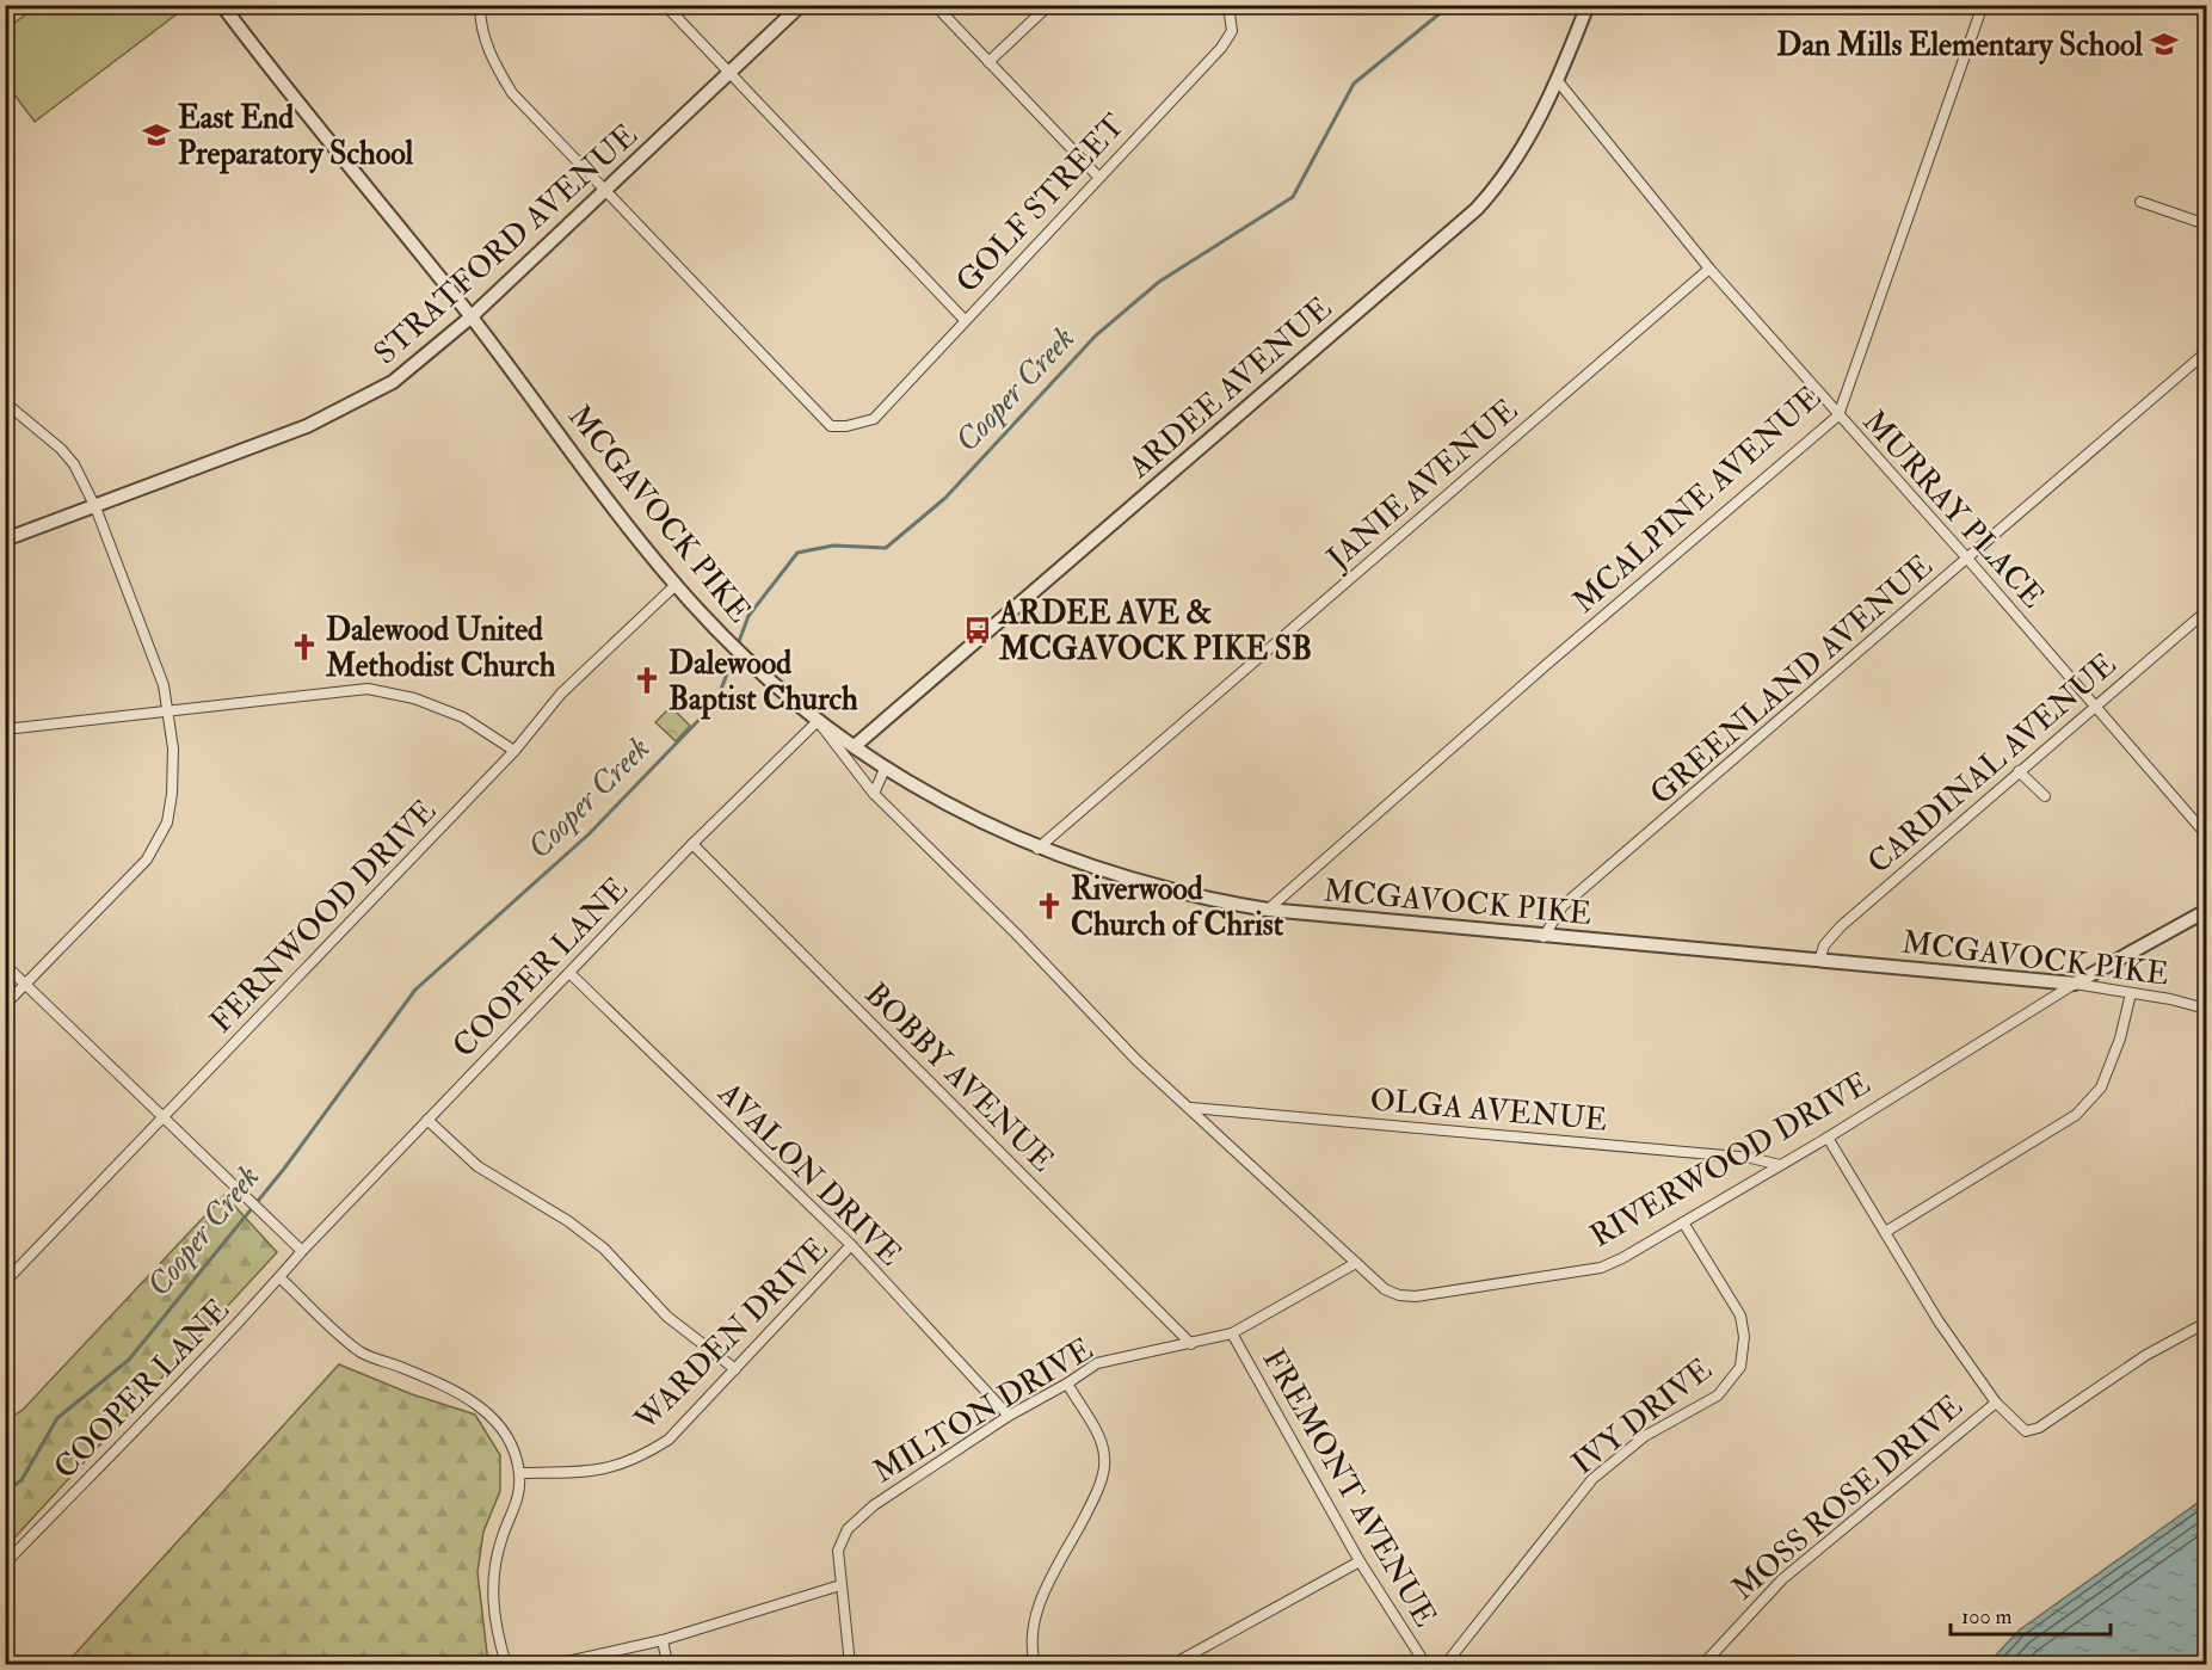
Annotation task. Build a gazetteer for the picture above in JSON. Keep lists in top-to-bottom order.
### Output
{
  "streets": {
    "street": [
      "GOLF STREET",
      "STRATFORD AVENUE",
      "ARDEE AVENUE",
      "JANIE AVENUE",
      "MCALPINE AVENUE",
      "MURRAY PLACE",
      "MCGAVOCK PIKE",
      "GREENLAND AVENUE",
      "CARDINAL AVENUE",
      "FERNWOOD DRIVE",
      "COOPER LANE",
      "BOBBY AVENUE",
      "OLGA AVENUE",
      "RIVERWOOD DRIVE",
      "AVALON DRIVE",
      "WARDEN DRIVE",
      "MILTON DRIVE",
      "IVY DRIVE",
      "FREMONT AVENUE",
      "MOSS ROSE DRIVE"
    ]
  },
  "crossings": [
    ["GOLF STREET", "STRATFORD AVENUE"],
    ["STRATFORD AVENUE", "MCGAVOCK PIKE"],
    ["ARDEE AVENUE", "MURRAY PLACE"],
    ["ARDEE AVENUE", "MCGAVOCK PIKE"],
    ["ARDEE AVENUE", "RIVERWOOD DRIVE"],
    ["JANIE AVENUE", "MURRAY PLACE"],
    ["JANIE AVENUE", "MCGAVOCK PIKE"],
    ["MCALPINE AVENUE", "MURRAY PLACE"],
    ["MCALPINE AVENUE", "MCGAVOCK PIKE"],
    ["MURRAY PLACE", "GREENLAND AVENUE"],
    ["MURRAY PLACE", "CARDINAL AVENUE"],
    ["MCGAVOCK PIKE", "GREENLAND AVENUE"],
    ["MCGAVOCK PIKE", "CARDINAL AVENUE"],
    ["MCGAVOCK PIKE", "FERNWOOD DRIVE"],
    ["MCGAVOCK PIKE", "COOPER LANE"],
    ["MCGAVOCK PIKE", "RIVERWOOD DRIVE"],
    ["COOPER LANE", "BOBBY AVENUE"],
    ["COOPER LANE", "RIVERWOOD DRIVE"],
    ["COOPER LANE", "AVALON DRIVE"],
    ["BOBBY AVENUE", "MILTON DRIVE"],
    ["OLGA AVENUE", "RIVERWOOD DRIVE"],
    ["RIVERWOOD DRIVE", "MILTON DRIVE"],
    ["RIVERWOOD DRIVE", "IVY DRIVE"],
    ["AVALON DRIVE", "WARDEN DRIVE"],
    ["AVALON DRIVE", "MILTON DRIVE"],
    ["MILTON DRIVE", "FREMONT AVENUE"]
  ],
  "water": ["Cooper Creek"],
  "places": {
    "school or university": ["Dan Mills Elementary School", "East End Preparatory School"],
    "bus stop": ["ARDEE AVE & MCGAVOCK PIKE SB"],
    "church": ["Dalewood United Methodist Church", "Dalewood Baptist Church", "Riverwood Church of Christ"]
  },
  "scale_bar": "100 m"
}
